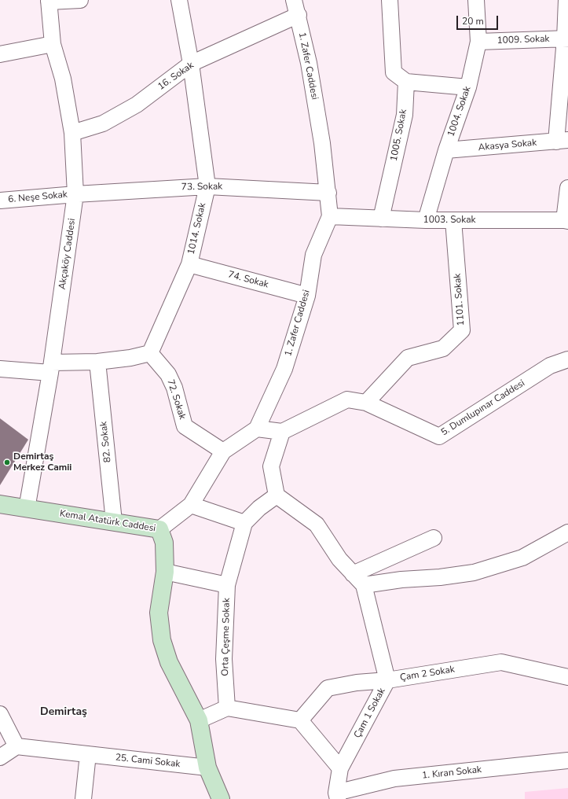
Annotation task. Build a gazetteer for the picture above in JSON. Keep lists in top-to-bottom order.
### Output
{
  "streets": {
    "main road": ["Kemal Atatürk Caddesi"],
    "street": [
      "1009. Sokak",
      "1. Zafer Caddesi",
      "16. Sokak",
      "1004. Sokak",
      "1005. Sokak",
      "Akasya Sokak",
      "73. Sokak",
      "6. Neşe Sokak",
      "1003. Sokak",
      "1014. Sokak",
      "Akçaköy Caddesi",
      "74. Sokak",
      "1101. Sokak",
      "72. Sokak",
      "5. Dumlupınar Caddesi",
      "82. Sokak",
      "Orta Çeşme Sokak",
      "Çam 2 Sokak",
      "Çam 1 Sokak",
      "25. Cami Sokak",
      "1. Kıran Sokak"
    ]
  },
  "crossings": [
    ["1009. Sokak", "1004. Sokak"],
    ["1. Zafer Caddesi", "16. Sokak"],
    ["1. Zafer Caddesi", "73. Sokak"],
    ["1. Zafer Caddesi", "1003. Sokak"],
    ["1. Zafer Caddesi", "74. Sokak"],
    ["16. Sokak", "1014. Sokak"],
    ["16. Sokak", "Akçaköy Caddesi"],
    ["1004. Sokak", "Akasya Sokak"],
    ["1004. Sokak", "1003. Sokak"],
    ["1005. Sokak", "1003. Sokak"],
    ["73. Sokak", "6. Neşe Sokak"],
    ["73. Sokak", "1014. Sokak"],
    ["73. Sokak", "Akçaköy Caddesi"],
    ["6. Neşe Sokak", "Akçaköy Caddesi"],
    ["1003. Sokak", "1101. Sokak"],
    ["1014. Sokak", "74. Sokak"],
    ["1014. Sokak", "72. Sokak"],
    ["Akçaköy Caddesi", "Kemal Atatürk Caddesi"],
    ["1101. Sokak", "5. Dumlupınar Caddesi"],
    ["82. Sokak", "Kemal Atatürk Caddesi"],
    ["Kemal Atatürk Caddesi", "Orta Çeşme Sokak"],
    ["Kemal Atatürk Caddesi", "25. Cami Sokak"],
    ["Orta Çeşme Sokak", "Çam 1 Sokak"],
    ["Çam 2 Sokak", "Çam 1 Sokak"],
    ["Çam 1 Sokak", "1. Kıran Sokak"]
  ],
  "districts": ["Demirtaş"],
  "places": ["Demirtaş Merkez Camii"],
  "scale_bar": "20 m"
}
